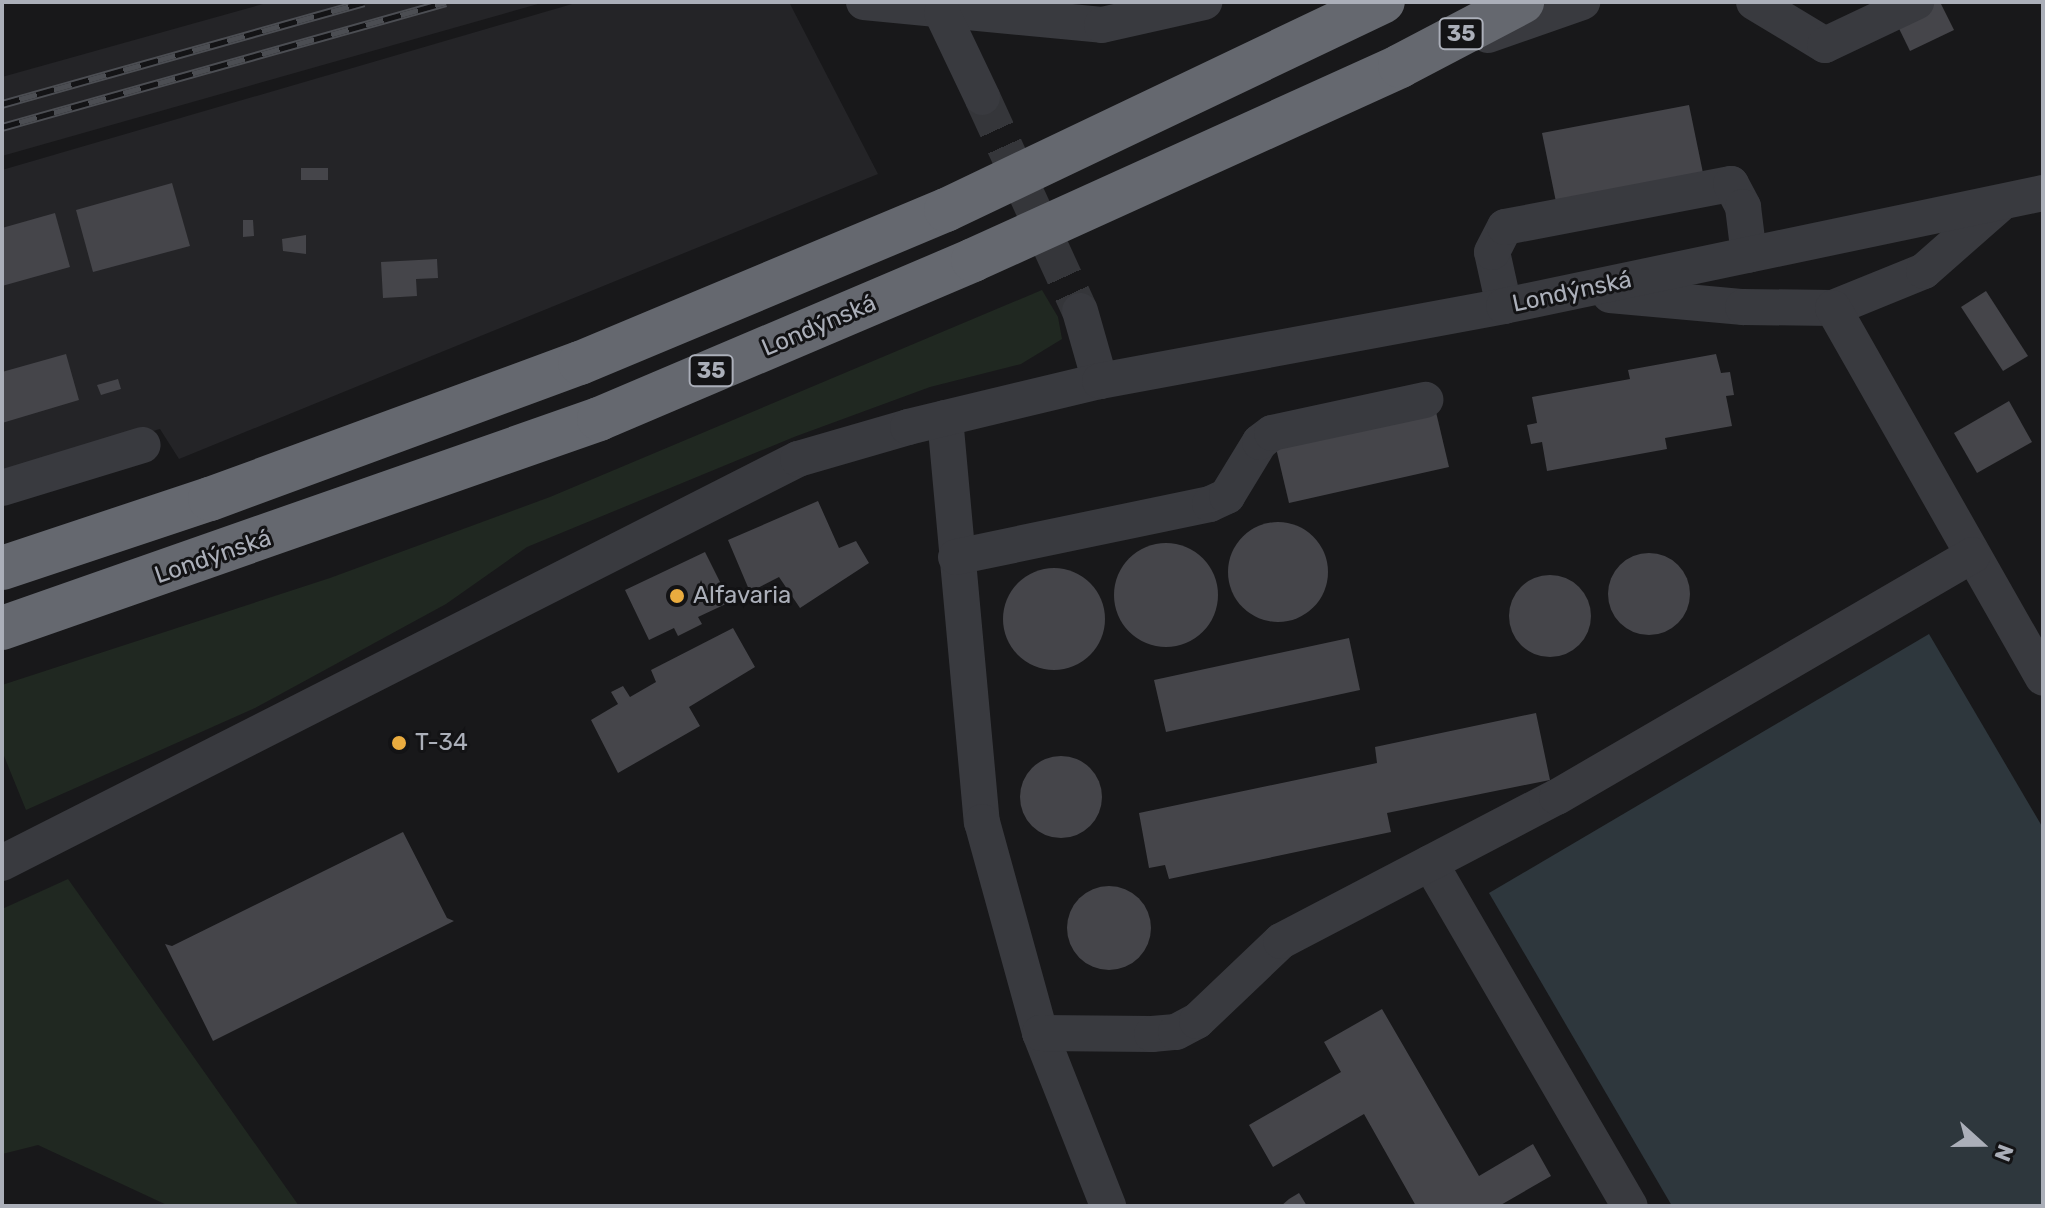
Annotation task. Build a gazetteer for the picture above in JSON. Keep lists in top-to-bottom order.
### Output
{
  "streets": {
    "highway": ["35", "Londýnská"]
  },
  "places": ["Alfavaria", "T-34"],
  "north": "right"
}
